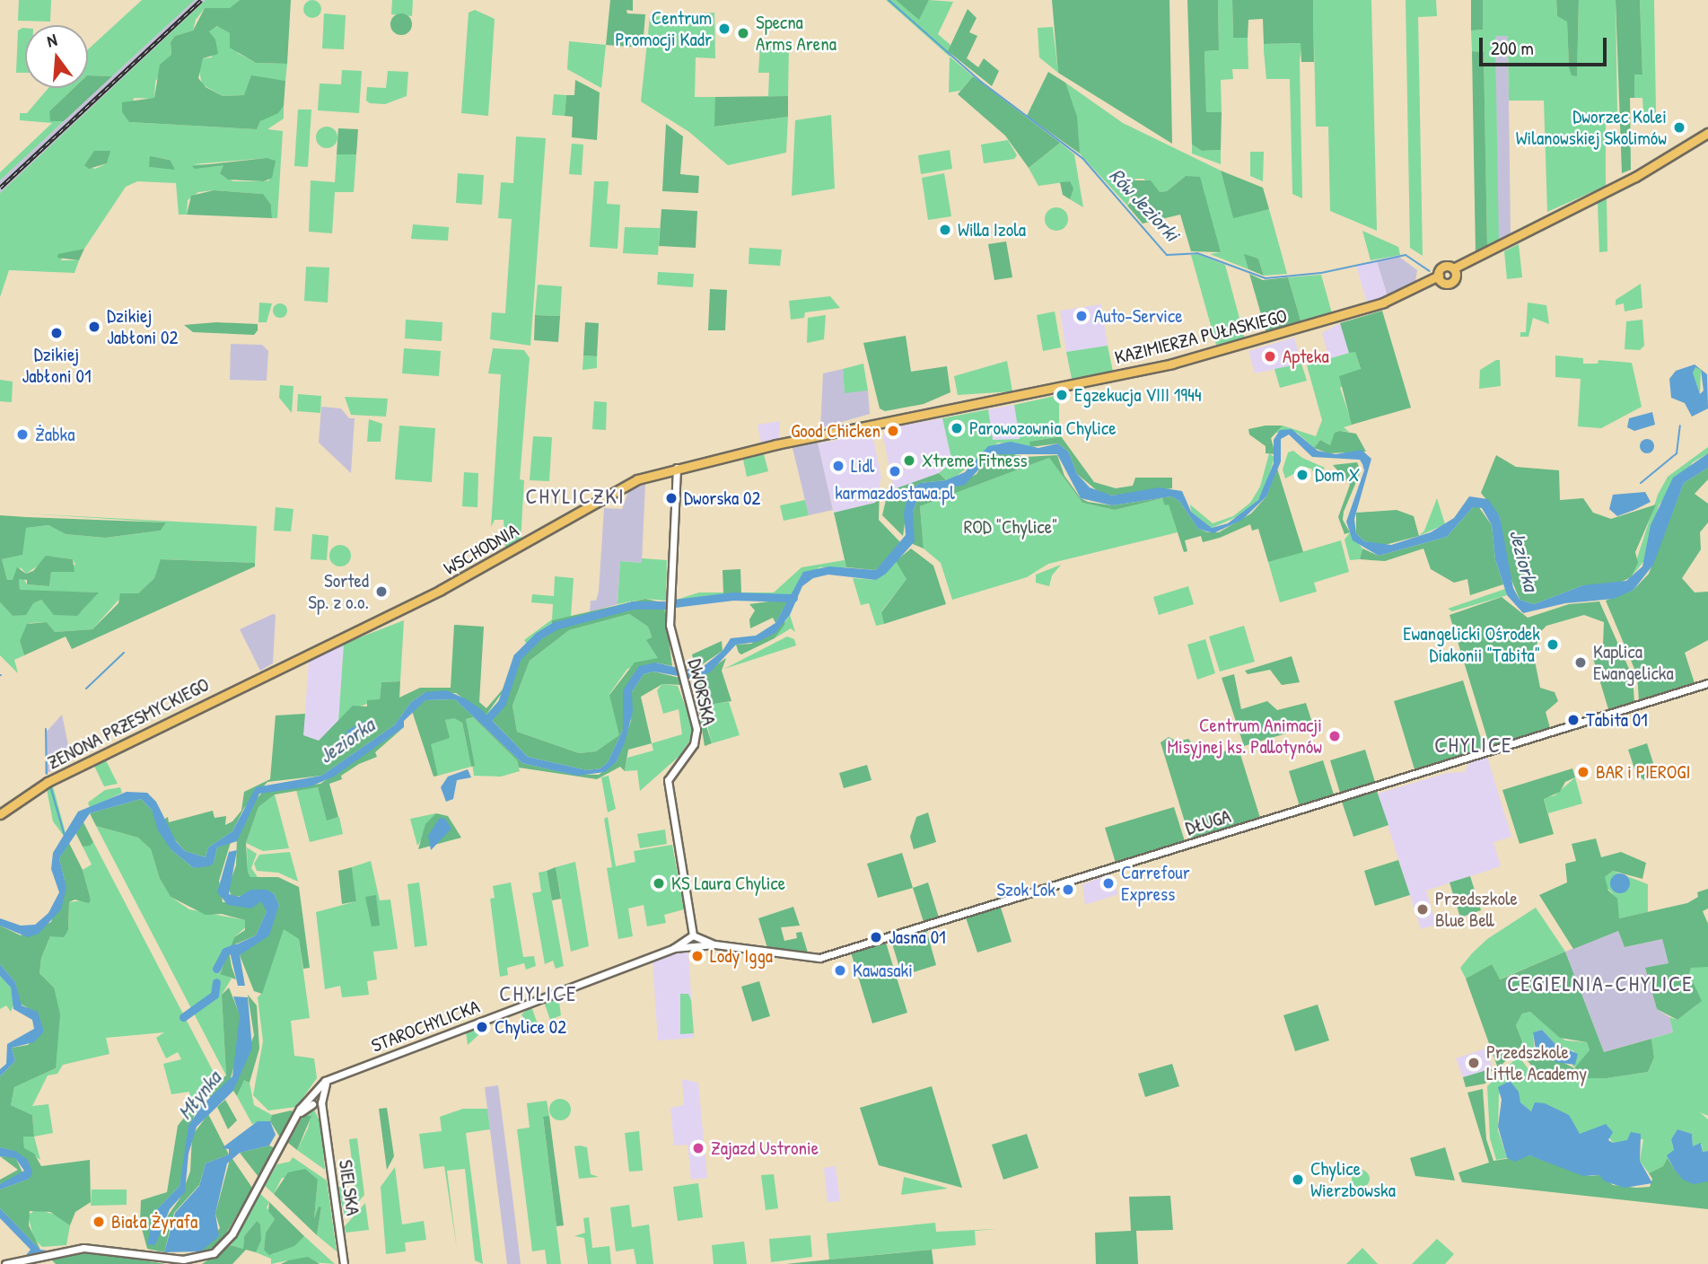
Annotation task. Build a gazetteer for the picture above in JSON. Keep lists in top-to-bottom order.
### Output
{
  "streets": {
    "main road": ["KAZIMIERZA PUŁASKIEGO", "WSCHODNIA", "ZENONA PRZESMYCKIEGO"],
    "street": [
      "DWORSKA",
      "DŁUGA",
      "STAROCHYLICKA",
      "SIELSKA"
    ]
  },
  "crossings": [
    ["KAZIMIERZA PUŁASKIEGO", "WSCHODNIA"],
    ["WSCHODNIA", "DWORSKA"],
    ["WSCHODNIA", "ZENONA PRZESMYCKIEGO"],
    ["DWORSKA", "DŁUGA"],
    ["STAROCHYLICKA", "SIELSKA"]
  ],
  "districts": [
    "CHYLICZKI",
    "CHYLICE",
    "CEGIELNIA-CHYLICE",
    "CHYLICE"
  ],
  "water": ["Rów Jeziorki", "Jeziorka", "Młynka"],
  "parks": ["ROD \"Chylice\""],
  "places": [
    "Centrum Promocji Kadr",
    "Specna Arms Arena",
    "Dworzec Kolei Wilanowskiej Skolimów",
    "Willa Izola",
    "Auto-Service",
    "Dzikiej Jabłoni 02",
    "Dzikiej Jabłoni 01",
    "Apteka",
    "Egzekucja VIII 1944",
    "Parowozownia Chylice",
    "Good Chicken",
    "Żabka",
    "Xtreme Fitness",
    "Lidl",
    "karmazdostawa.pl",
    "Dom X",
    "Dworska 02",
    "Sorted Sp. z o.o.",
    "Ewangelicki Ośrodek Diakonii \"Tabita\"",
    "Kaplica Ewangelicka",
    "Tabita 01",
    "Centrum Animacji Misyjnej ks. Pallotynów",
    "BAR i PIEROGI",
    "KS Laura Chylice",
    "Carrefour Express",
    "Szok Lok",
    "Przedszkole Blue Bell",
    "Jasna 01",
    "Lody Igga",
    "Kawasaki",
    "Chylice 02",
    "Przedszkole Little Academy",
    "Zajazd Ustronie",
    "Chylice Wierzbowska",
    "Biała Żyrafa"
  ],
  "scale_bar": "200 m",
  "north": "top"
}
